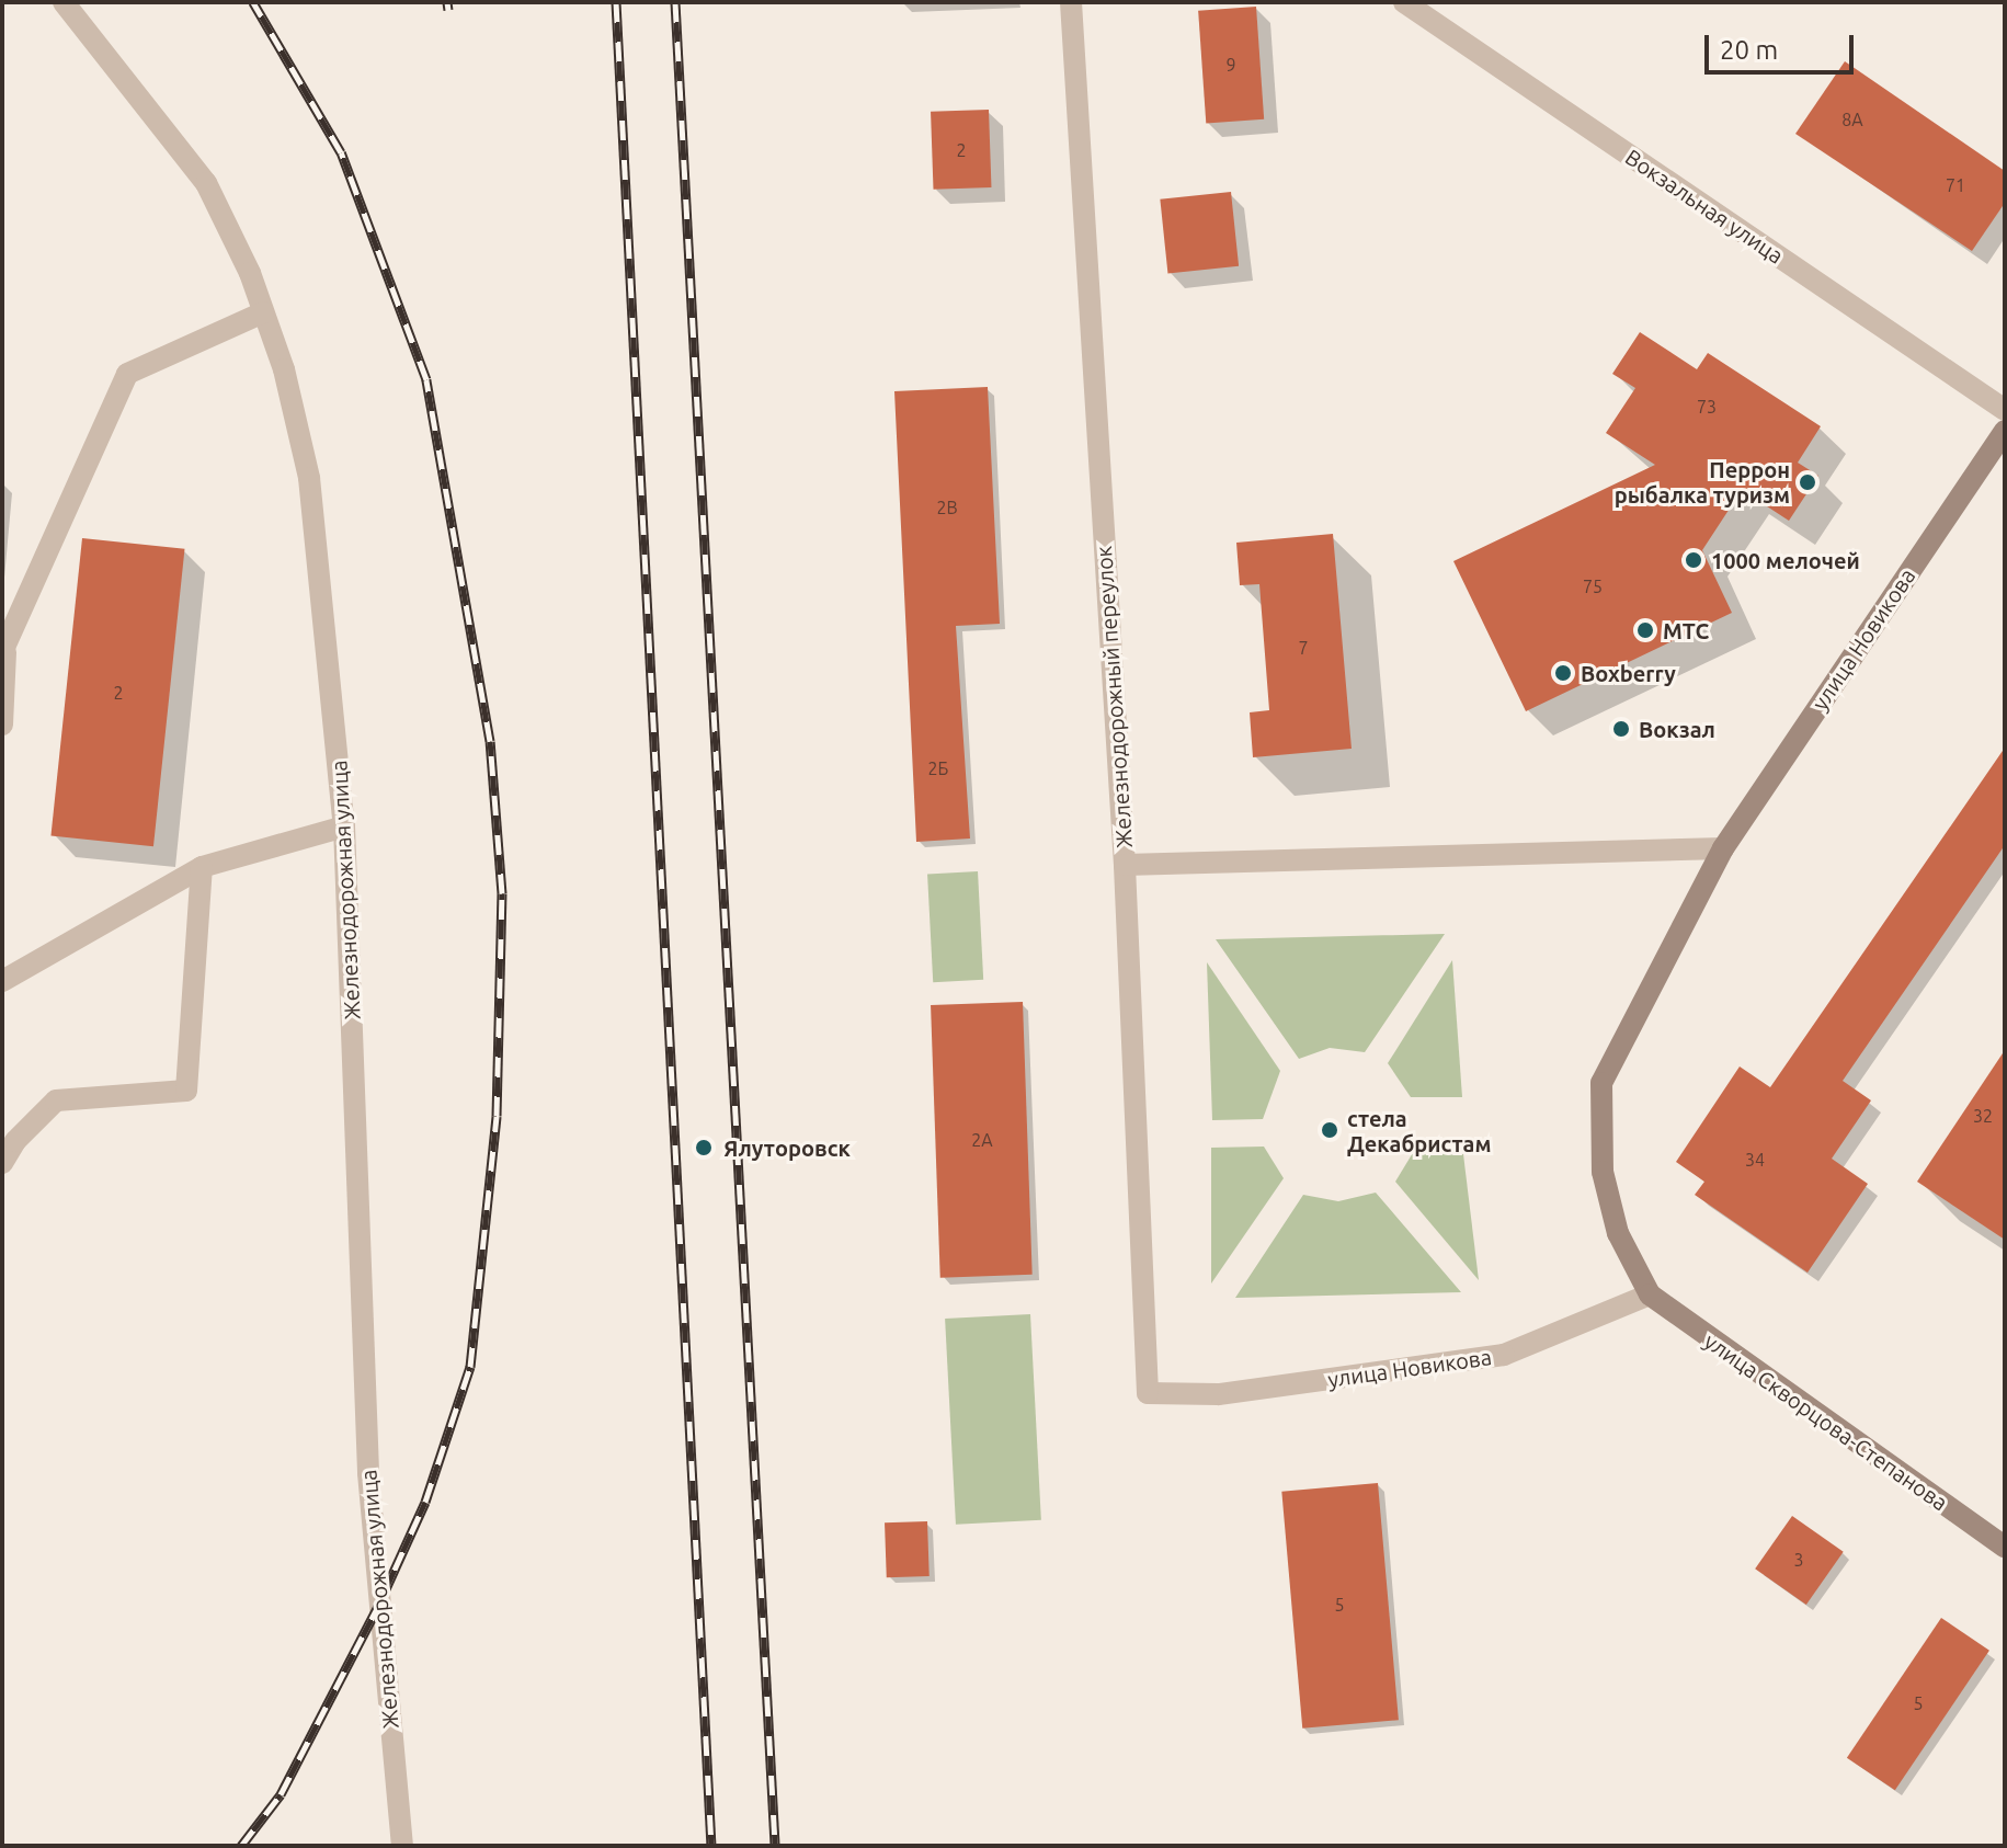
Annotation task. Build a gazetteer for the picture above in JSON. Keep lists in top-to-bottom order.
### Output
{
  "streets": {
    "main road": ["улица Новикова", "улица Скворцова-Степанова"],
    "street": ["Вокзальная улица", "Железнодорожный переулок", "Железнодорожная улица"]
  },
  "crossings": [
    ["улица Новикова", "Железнодорожный переулок"],
    ["улица Новикова", "улица Скворцова-Степанова"]
  ],
  "places": [
    "Перрон рыбалка туризм",
    "1000 мелочей",
    "МТС",
    "Boxberry",
    "Вокзал",
    "стела Декабристам",
    "Ялуторовск"
  ],
  "house_numbers": [
    "9",
    "8А",
    "2",
    "71",
    "73",
    "2В",
    "75",
    "7",
    "2",
    "2Б",
    "32",
    "2А",
    "34",
    "3",
    "5",
    "5"
  ],
  "scale_bar": "20 m"
}
